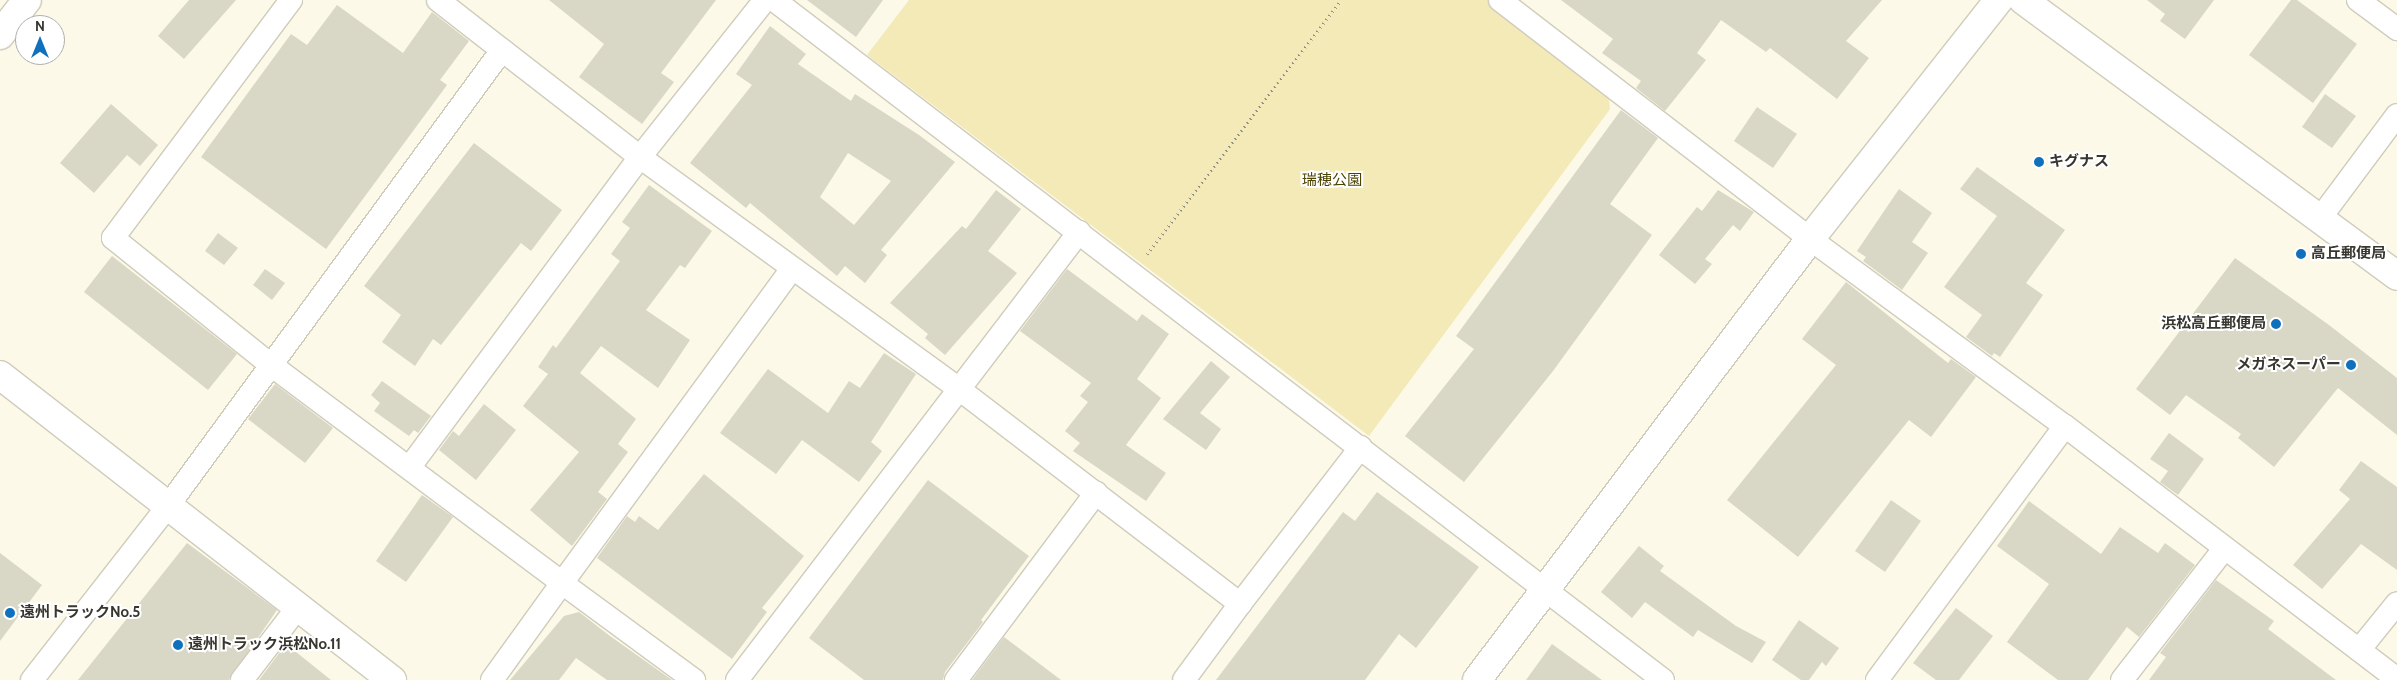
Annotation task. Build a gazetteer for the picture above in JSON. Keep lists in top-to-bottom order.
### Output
{
  "parks": ["瑞穂公園"],
  "places": [
    "キグナス",
    "高丘郵便局",
    "浜松高丘郵便局",
    "メガネスーパー",
    "遠州トラックNo.5",
    "遠州トラック浜松No.11"
  ],
  "north": "top"
}
